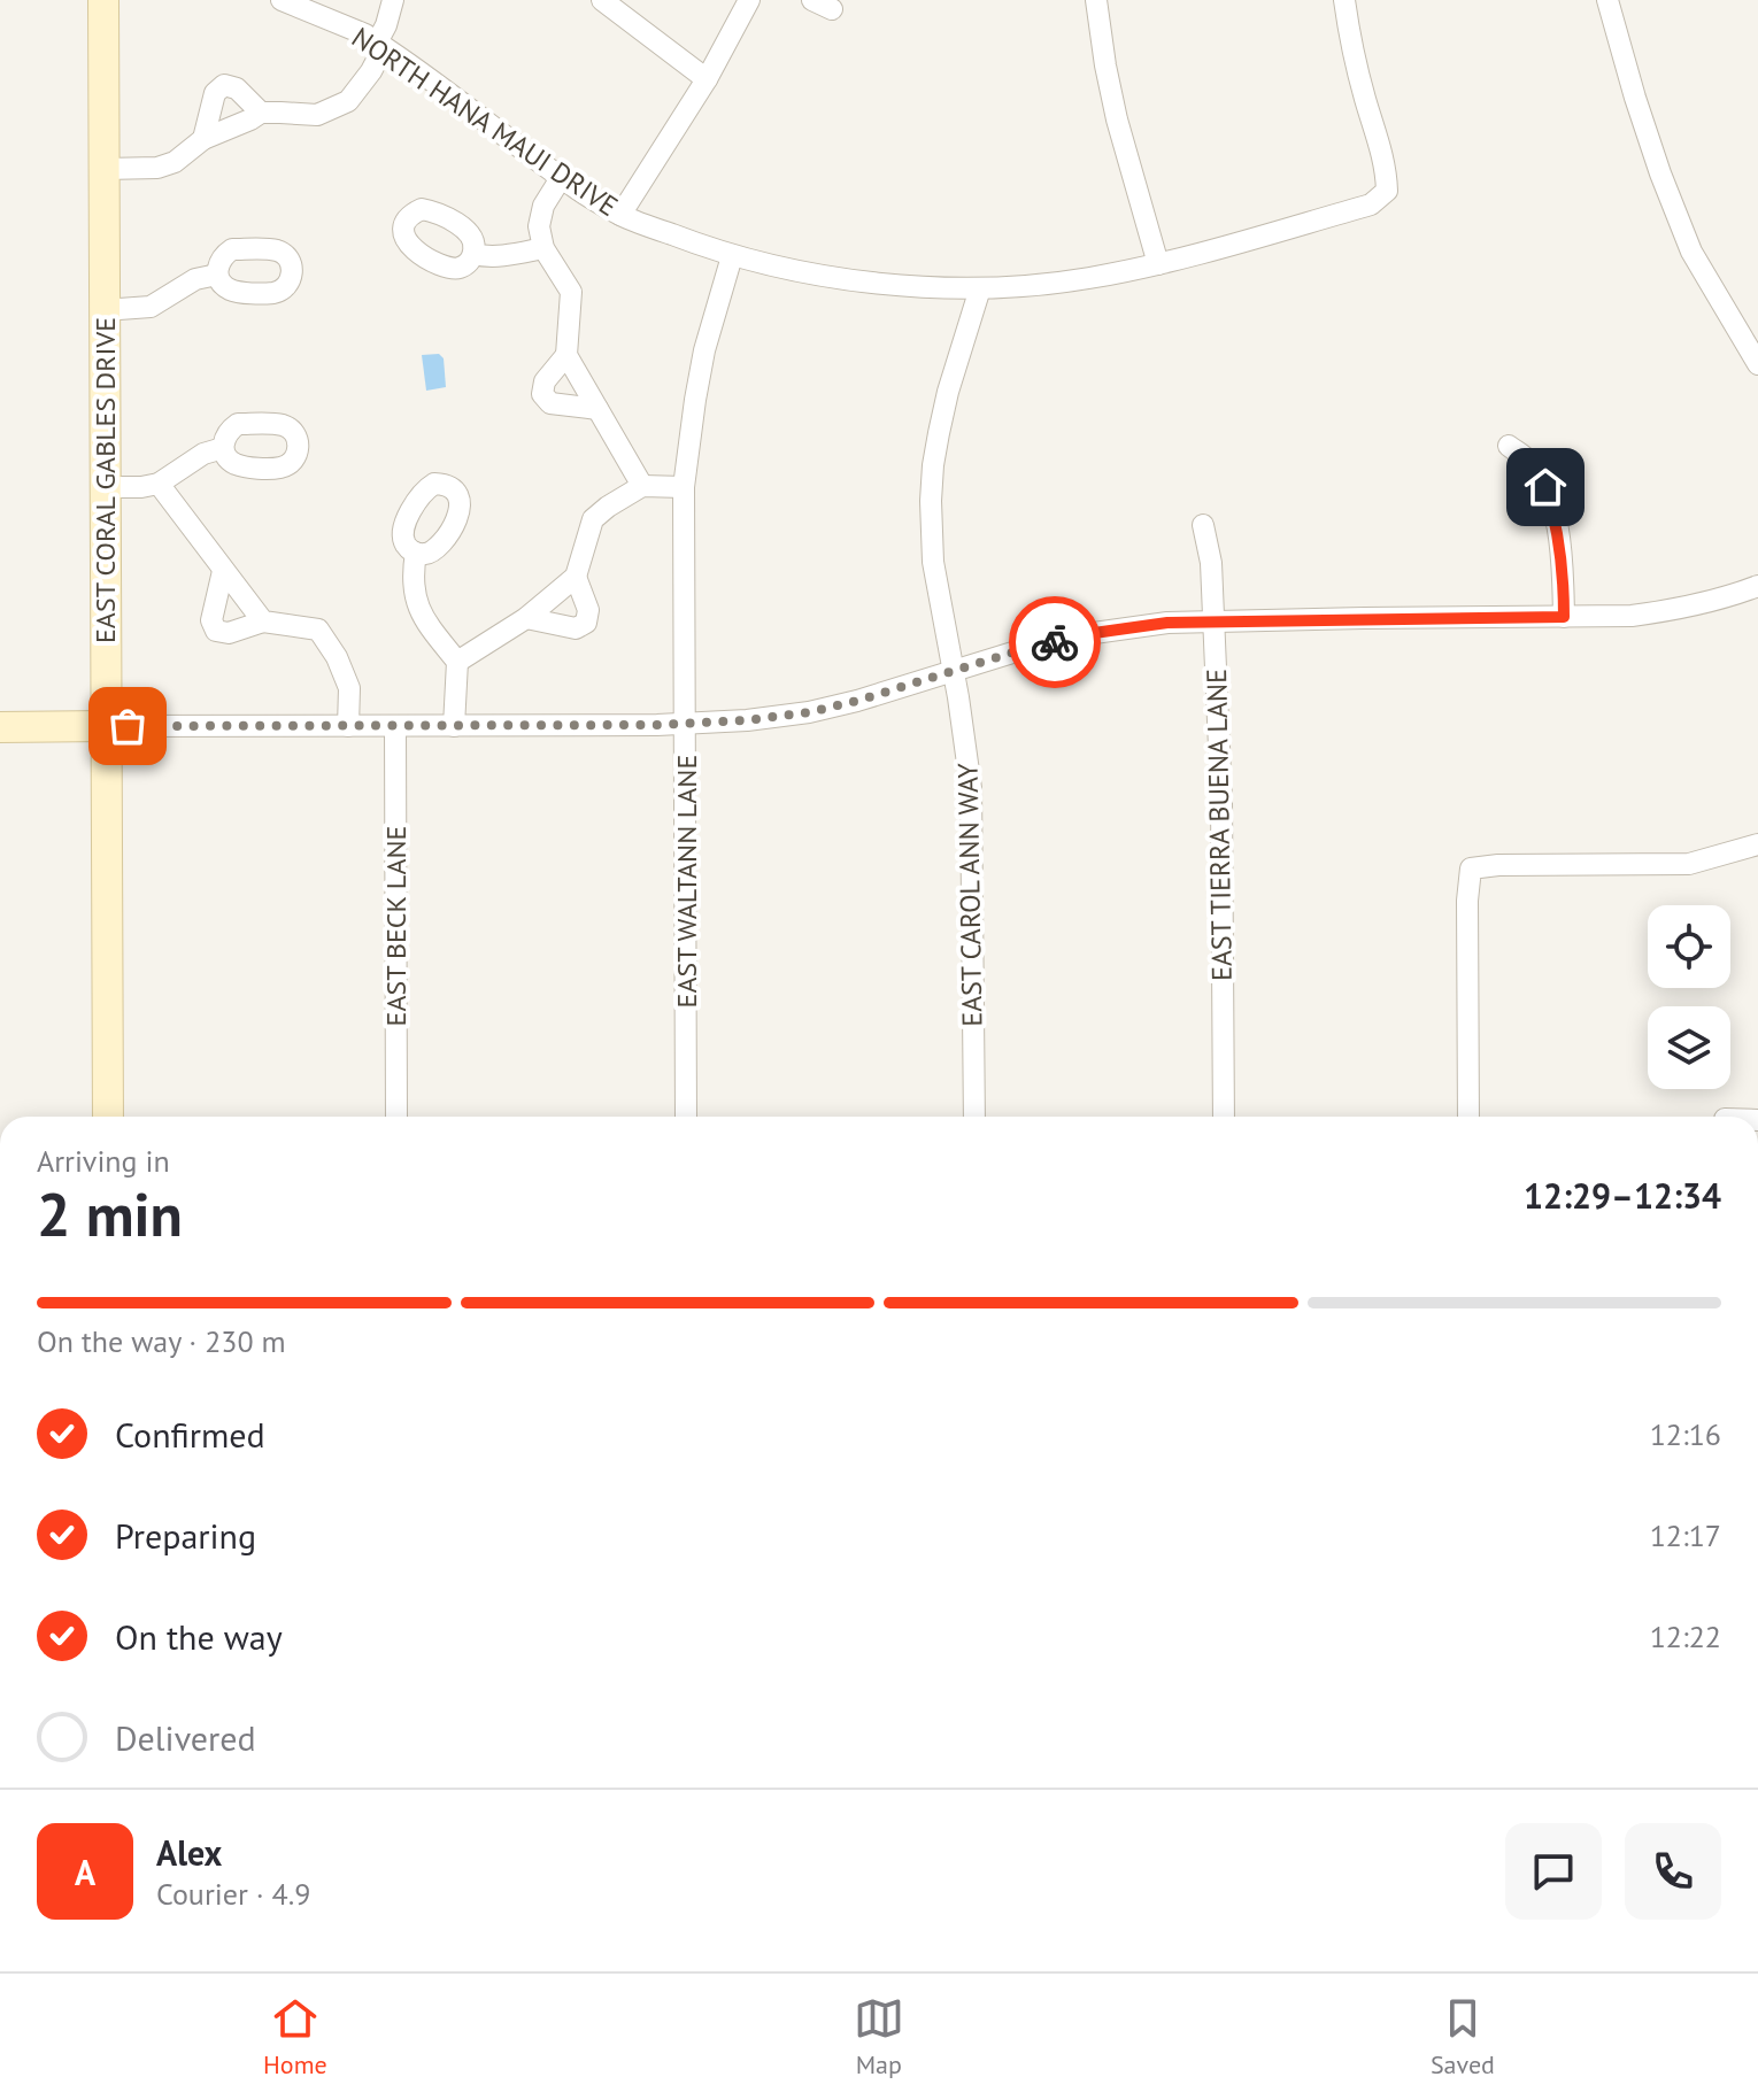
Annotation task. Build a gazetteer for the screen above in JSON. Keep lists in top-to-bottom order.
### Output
{
  "streets": {
    "street": [
      "NORTH HANA MAUI DRIVE",
      "EAST CORAL GABLES DRIVE",
      "EAST TIERRA BUENA LANE",
      "EAST WALTANN LANE",
      "EAST CAROL ANN WAY",
      "EAST BECK LANE"
    ]
  },
  "crossings": [
    ["NORTH HANA MAUI DRIVE", "EAST WALTANN LANE"],
    ["NORTH HANA MAUI DRIVE", "EAST CAROL ANN WAY"]
  ],
  "page": {
    "heading": ["2 min", "Arriving in", "12:29–12:34"],
    "panel": ["Alex", "Courier · 4.9"],
    "bar": "On the way · 230 m",
    "list": [
      ["Confirmed", "12:16"],
      ["Preparing", "12:17"],
      ["On the way", "12:22"],
      "Delivered"
    ],
    "round": "A",
    "tabs": ["Home", "Map", "Saved"]
  }
}
